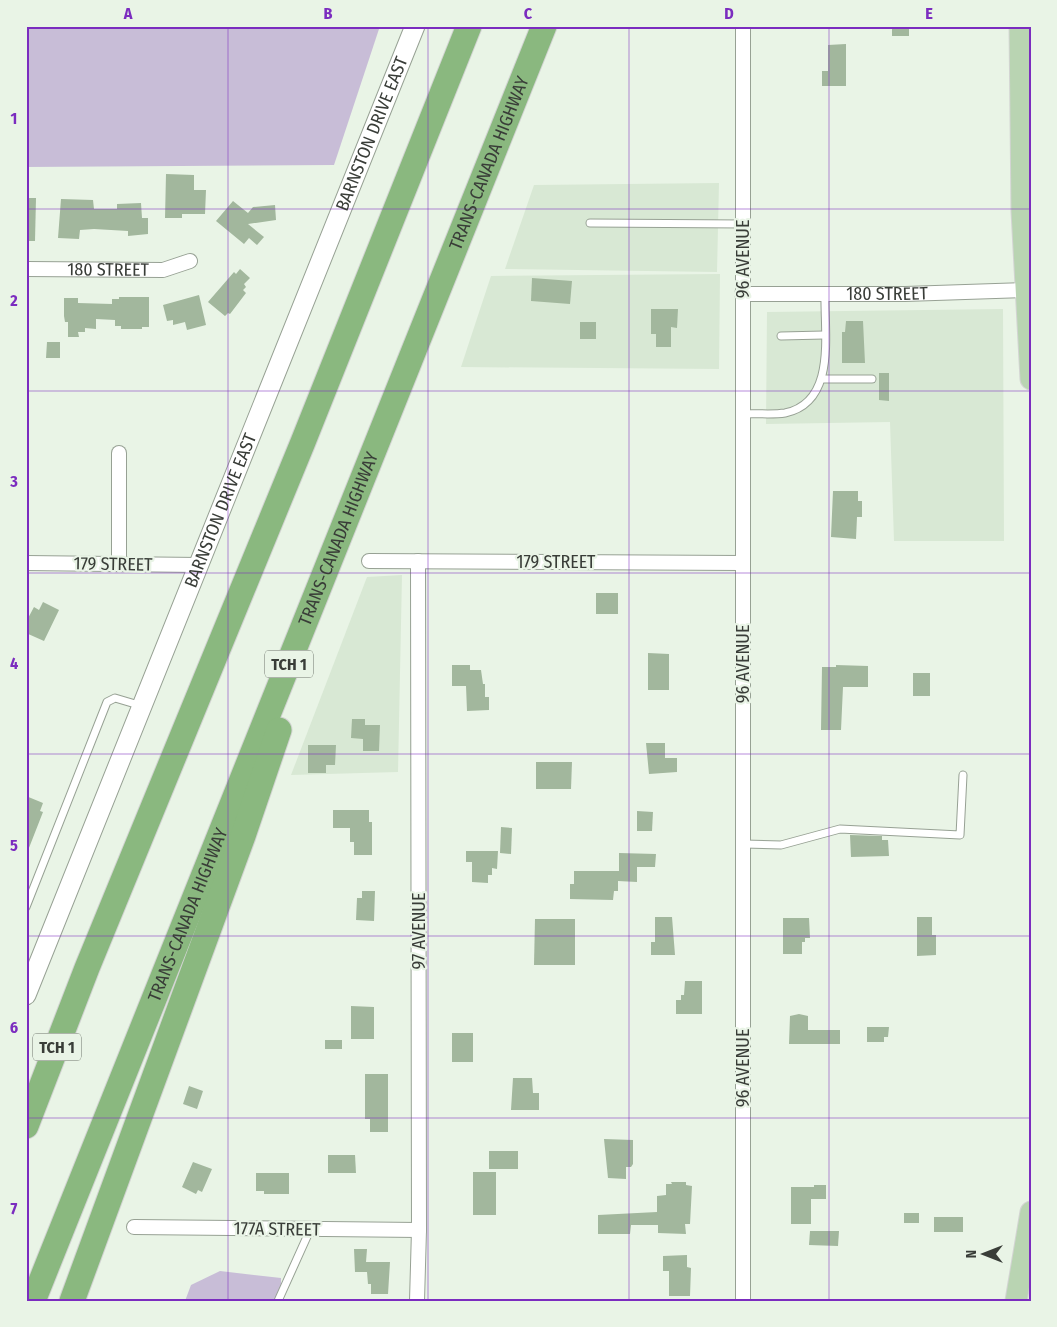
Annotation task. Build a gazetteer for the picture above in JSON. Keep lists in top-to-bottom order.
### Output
{
  "streets": {
    "highway": ["TRANS-CANADA HIGHWAY", "TCH 1"],
    "street": [
      "BARNSTON DRIVE EAST",
      "96 AVENUE",
      "180 STREET",
      "179 STREET",
      "97 AVENUE",
      "177A STREET"
    ]
  },
  "crossings": [
    ["BARNSTON DRIVE EAST", "179 STREET"],
    ["96 AVENUE", "180 STREET"],
    ["96 AVENUE", "179 STREET"],
    ["179 STREET", "97 AVENUE"],
    ["97 AVENUE", "177A STREET"]
  ],
  "north": "left",
  "grid": {
    "columns": [
      "A",
      "B",
      "C",
      "D",
      "E"
    ],
    "rows": [
      "1",
      "2",
      "3",
      "4",
      "5",
      "6",
      "7"
    ]
  }
}
